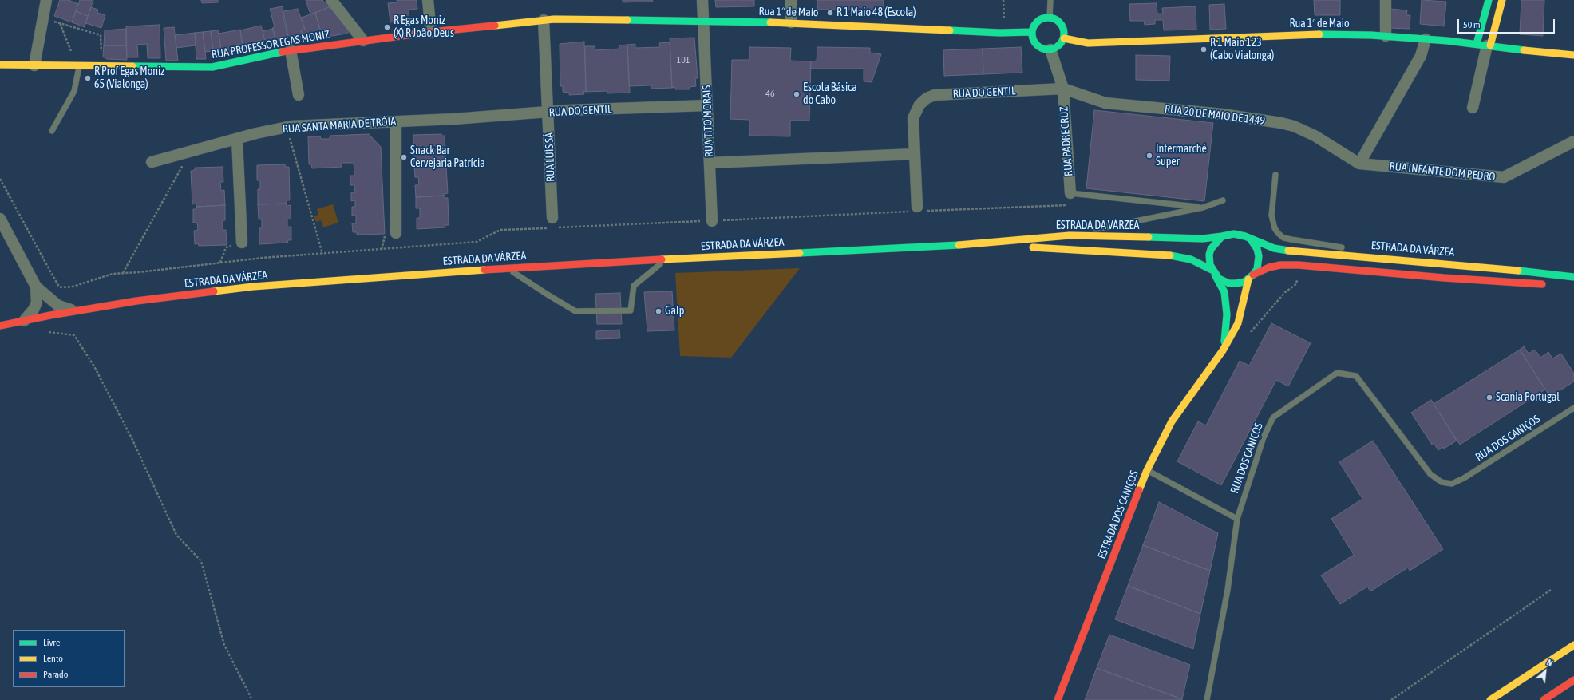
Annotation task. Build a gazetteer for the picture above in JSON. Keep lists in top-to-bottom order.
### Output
{
  "streets": {
    "main road": [
      "Rua 1º de Maio",
      "RUA PROFESSOR EGAS MONIZ",
      "ESTRADA DA VÁRZEA",
      "ESTRADA DOS CANIÇOS"
    ],
    "street": [
      "RUA DO GENTIL",
      "RUA 20 DE MAIO DE 1449",
      "RUA TITO MORAIS",
      "RUA SANTA MARIA DE TRÓIA",
      "RUA PADRE CRUZ",
      "RUA LUÍS SÁ",
      "RUA INFANTE DOM PEDRO"
    ],
    "lane": ["RUA DOS CANIÇOS"]
  },
  "crossings": [
    ["Rua 1º de Maio", "RUA PROFESSOR EGAS MONIZ"],
    ["Rua 1º de Maio", "RUA TITO MORAIS"],
    ["Rua 1º de Maio", "RUA LUÍS SÁ"],
    ["RUA PROFESSOR EGAS MONIZ", "RUA LUÍS SÁ"],
    ["RUA DO GENTIL", "RUA 20 DE MAIO DE 1449"],
    ["RUA DO GENTIL", "RUA TITO MORAIS"],
    ["RUA DO GENTIL", "RUA SANTA MARIA DE TRÓIA"],
    ["RUA DO GENTIL", "RUA PADRE CRUZ"],
    ["RUA DO GENTIL", "RUA LUÍS SÁ"],
    ["RUA 20 DE MAIO DE 1449", "RUA PADRE CRUZ"],
    ["RUA 20 DE MAIO DE 1449", "RUA INFANTE DOM PEDRO"],
    ["ESTRADA DA VÁRZEA", "ESTRADA DOS CANIÇOS"]
  ],
  "places": [
    "R 1 Maio 48 (Escola)",
    "R Egas Moniz (X) R João Deus",
    "R 1 Maio 123 (Cabo Vialonga)",
    "R Prof Egas Moniz 65 (Vialonga)",
    "Escola Básica do Cabo",
    "Intermarché Super",
    "Snack Bar Cervejaria Patrícia",
    "Galp",
    "Scania Portugal"
  ],
  "house_numbers": ["101", "46"],
  "legend": ["Livre", "Lento", "Parado"],
  "scale_bar": "50 m",
  "north": "top right"
}
